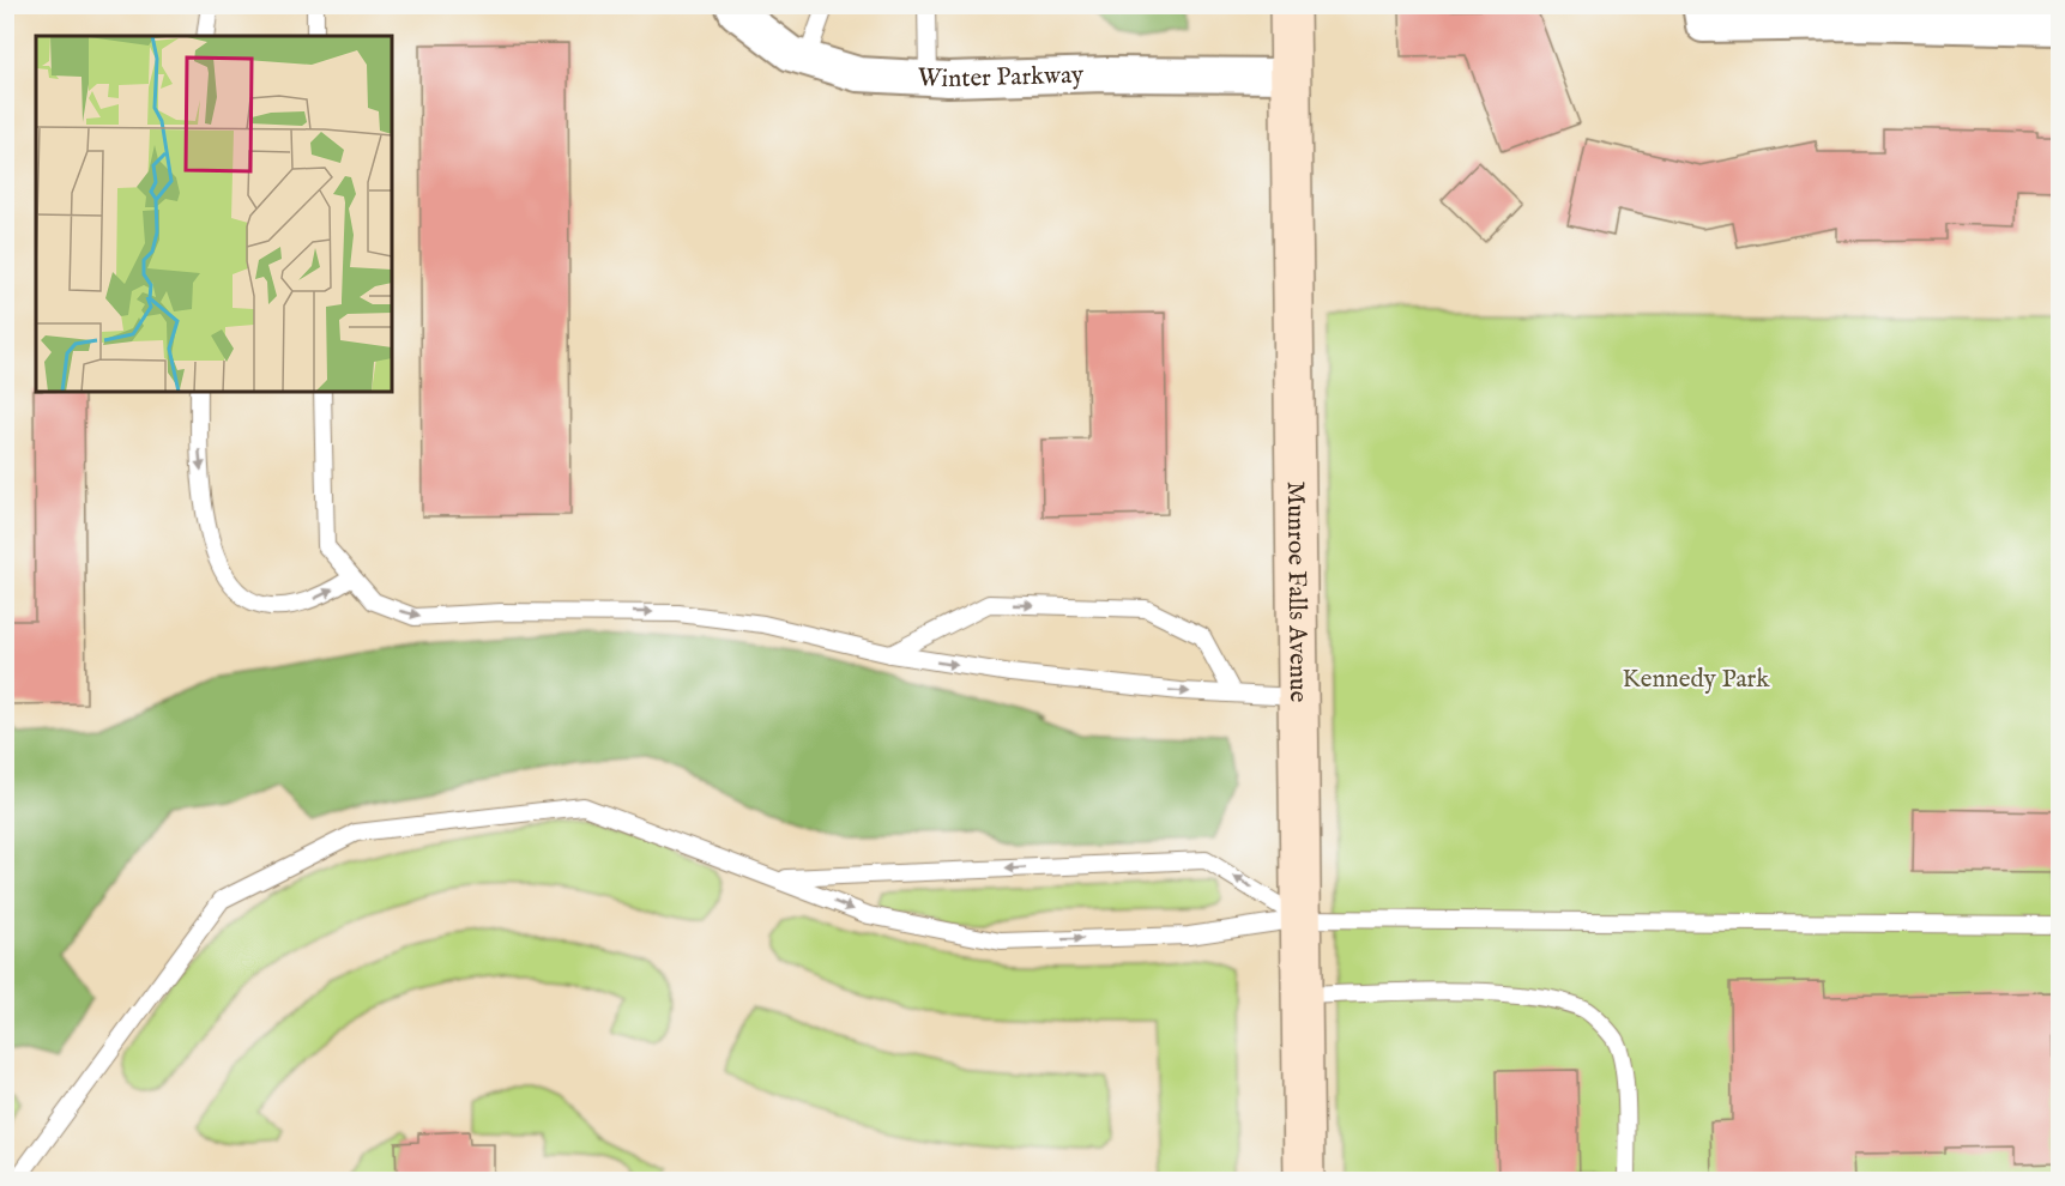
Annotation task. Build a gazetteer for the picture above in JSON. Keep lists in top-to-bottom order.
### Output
{
  "streets": {
    "street": ["Winter Parkway", "Munroe Falls Avenue"]
  },
  "crossings": [
    ["Winter Parkway", "Munroe Falls Avenue"]
  ],
  "parks": ["Kennedy Park"]
}
